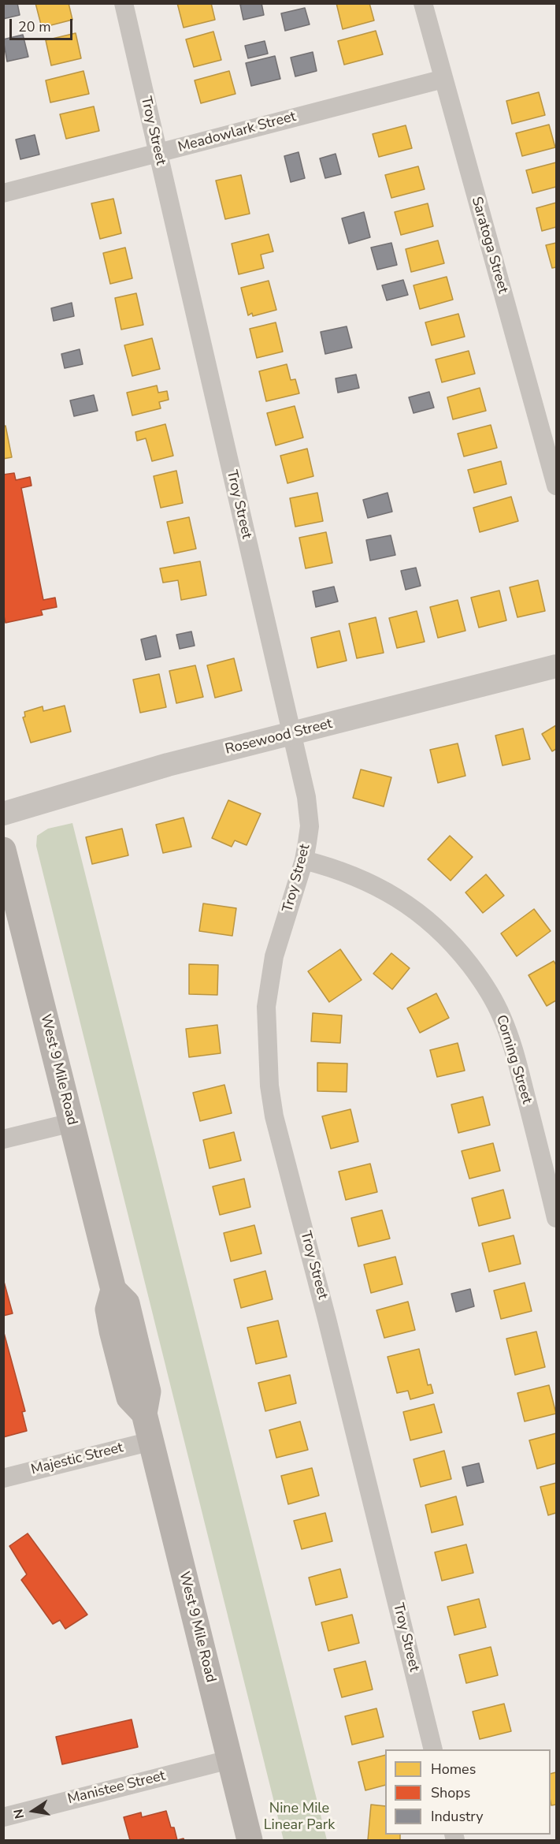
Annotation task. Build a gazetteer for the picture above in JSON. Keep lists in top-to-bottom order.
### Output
{
  "streets": {
    "main road": ["West 9 Mile Road"],
    "street": [
      "Troy Street",
      "Meadowlark Street",
      "Saratoga Street",
      "Rosewood Street",
      "Corning Street",
      "Majestic Street",
      "Manistee Street"
    ]
  },
  "crossings": [
    ["Troy Street", "Meadowlark Street"],
    ["Troy Street", "Rosewood Street"],
    ["Troy Street", "Corning Street"],
    ["Meadowlark Street", "Saratoga Street"],
    ["West 9 Mile Road", "Majestic Street"],
    ["West 9 Mile Road", "Manistee Street"]
  ],
  "parks": ["Nine Mile Linear Park"],
  "legend": ["Homes", "Shops", "Industry"],
  "scale_bar": "20 m",
  "north": "left"
}
